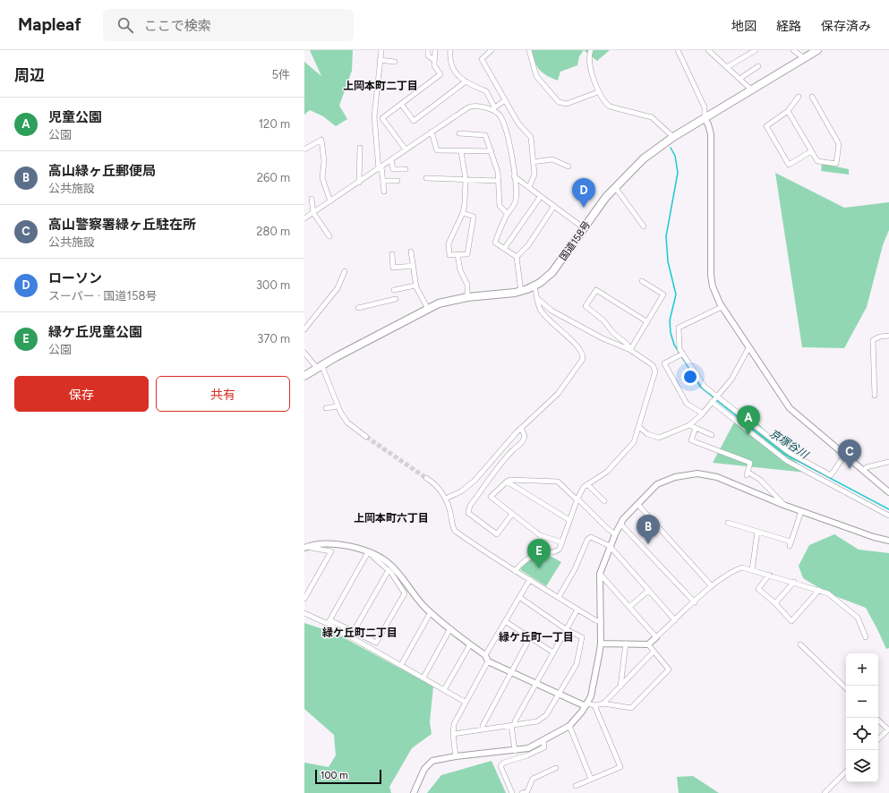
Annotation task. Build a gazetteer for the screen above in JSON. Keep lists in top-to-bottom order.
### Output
{
  "streets": {
    "highway": ["国道158号"]
  },
  "districts": [
    "上岡本町二丁目",
    "上岡本町六丁目",
    "緑ケ丘町二丁目",
    "緑ケ丘町一丁目"
  ],
  "water": ["京塚谷川"],
  "scale_bar": "100 m",
  "page": {
    "header": "Mapleaf",
    "search": "ここで検索",
    "nav": ["地図", "経路", "保存済み"],
    "heading": ["周辺", "5件"],
    "list": [
      {
        "mark": "A",
        "name": "児童公園",
        "note": "公園",
        "value": "120 m"
      },
      {
        "mark": "B",
        "name": "高山緑ヶ丘郵便局",
        "note": "公共施設",
        "value": "260 m"
      },
      {
        "mark": "C",
        "name": "高山警察署緑ヶ丘駐在所",
        "note": "公共施設",
        "value": "280 m"
      },
      {
        "mark": "D",
        "name": "ローソン",
        "note": "スーパー · 国道158号",
        "value": "300 m"
      },
      {
        "mark": "E",
        "name": "緑ケ丘児童公園",
        "note": "公園",
        "value": "370 m"
      }
    ],
    "pins": [
      "D",
      "A",
      "C",
      "B",
      "E"
    ],
    "buttons": ["保存", "共有"],
    "map_buttons": ["+", "−"],
    "scale": "100 m"
  }
}
